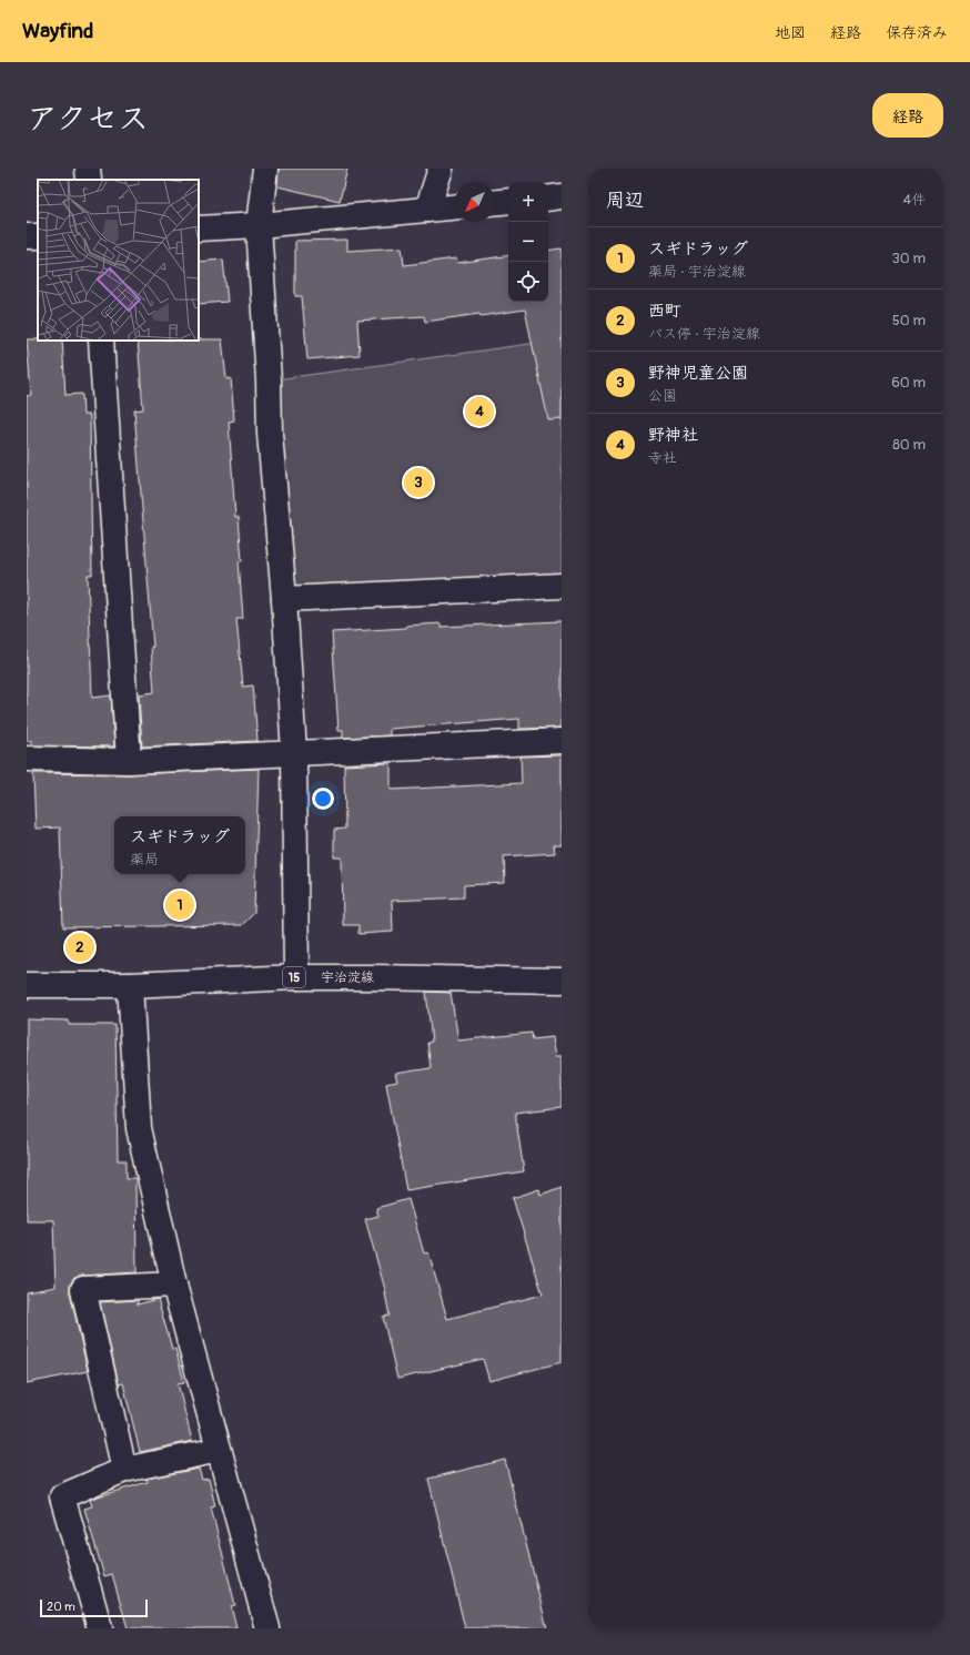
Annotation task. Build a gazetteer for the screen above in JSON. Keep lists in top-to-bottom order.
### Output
{
  "streets": {
    "street": ["15", "宇治淀線"]
  },
  "scale_bar": "20 m",
  "north": "bottom left",
  "page": {
    "header": "Wayfind",
    "nav": ["地図", "経路", "保存済み"],
    "title": "アクセス",
    "buttons": "経路",
    "heading": ["周辺", "4件"],
    "map_buttons": ["+", "−"],
    "list": [
      {
        "mark": "1",
        "name": "スギドラッグ",
        "note": "薬局 · 宇治淀線",
        "value": "30 m"
      },
      {
        "mark": "2",
        "name": "西町",
        "note": "バス停 · 宇治淀線",
        "value": "50 m"
      },
      {
        "mark": "3",
        "name": "野神児童公園",
        "note": "公園",
        "value": "60 m"
      },
      {
        "mark": "4",
        "name": "野神社",
        "note": "寺社",
        "value": "80 m"
      }
    ],
    "pins": [
      "4",
      "3",
      "1",
      "2"
    ],
    "popup": ["スギドラッグ", "薬局"],
    "scale": "20 m"
  }
}
